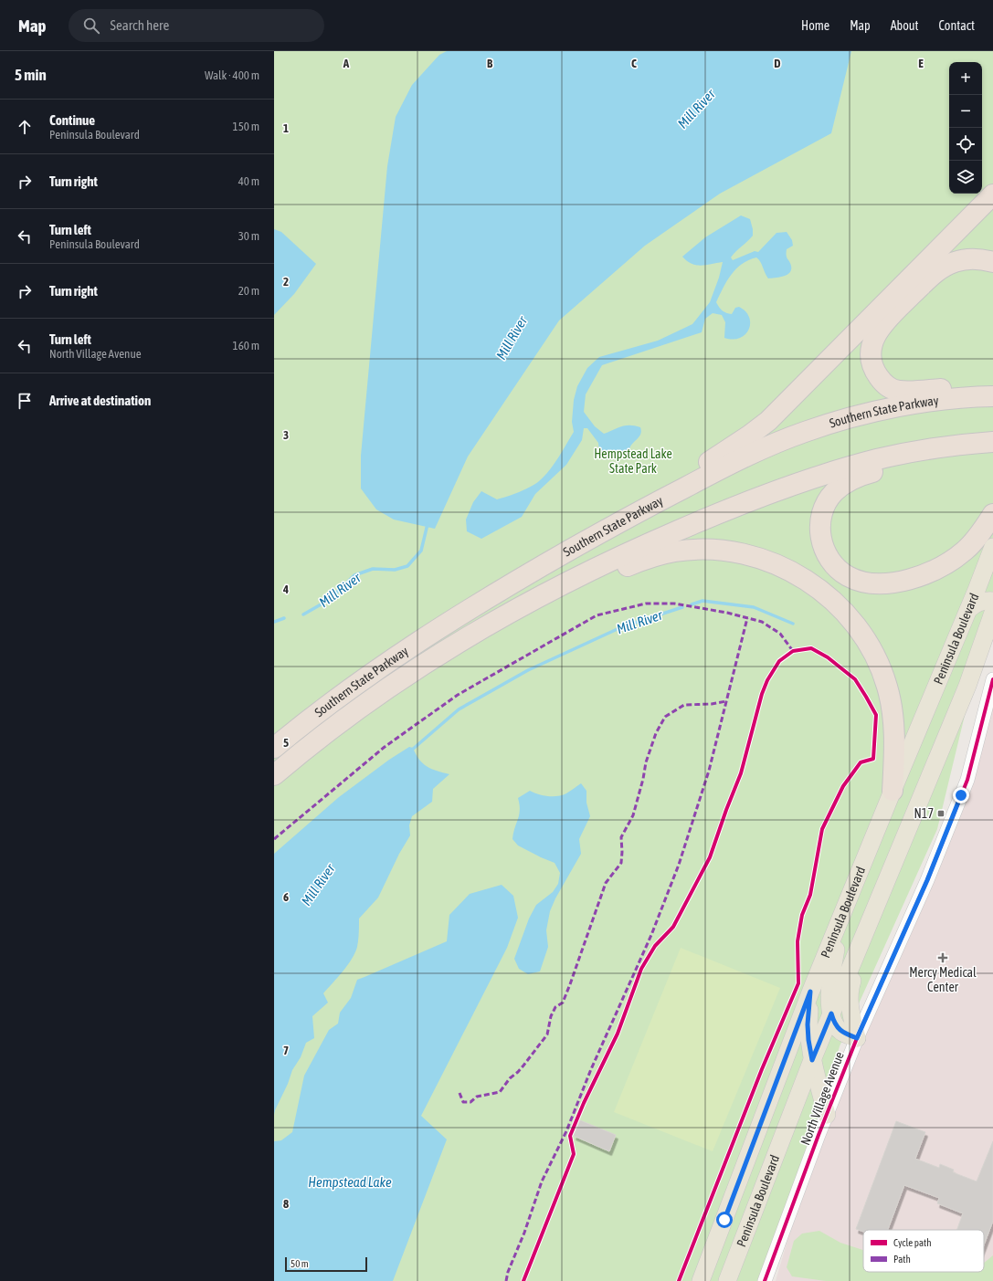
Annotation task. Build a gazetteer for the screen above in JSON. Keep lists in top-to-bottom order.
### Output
{
  "streets": {
    "highway": ["Southern State Parkway"],
    "main road": ["Peninsula Boulevard"],
    "street": ["North Village Avenue"]
  },
  "water": ["Mill River", "Hempstead Lake"],
  "parks": ["Hempstead Lake State Park"],
  "places": {
    "transit": ["N17"],
    "health": ["Mercy Medical Center"]
  },
  "legend": ["Cycle path", "Path"],
  "scale_bar": "50 m",
  "page": {
    "header": "Map",
    "search": "Search here",
    "nav": [
      "Home",
      "Map",
      "About",
      "Contact"
    ],
    "heading": ["5 min", "Walk · 400 m"],
    "map_buttons": ["+", "−"],
    "list": [
      ["Continue", "Peninsula Boulevard", "150 m"],
      ["Turn right", "40 m"],
      ["Turn left", "Peninsula Boulevard", "30 m"],
      ["Turn right", "20 m"],
      ["Turn left", "North Village Avenue", "160 m"],
      "Arrive at destination"
    ],
    "scale": "50 m"
  },
  "grid": {
    "columns": [
      "A",
      "B",
      "C",
      "D",
      "E"
    ],
    "rows": [
      "1",
      "2",
      "3",
      "4",
      "5",
      "6",
      "7",
      "8"
    ]
  }
}
